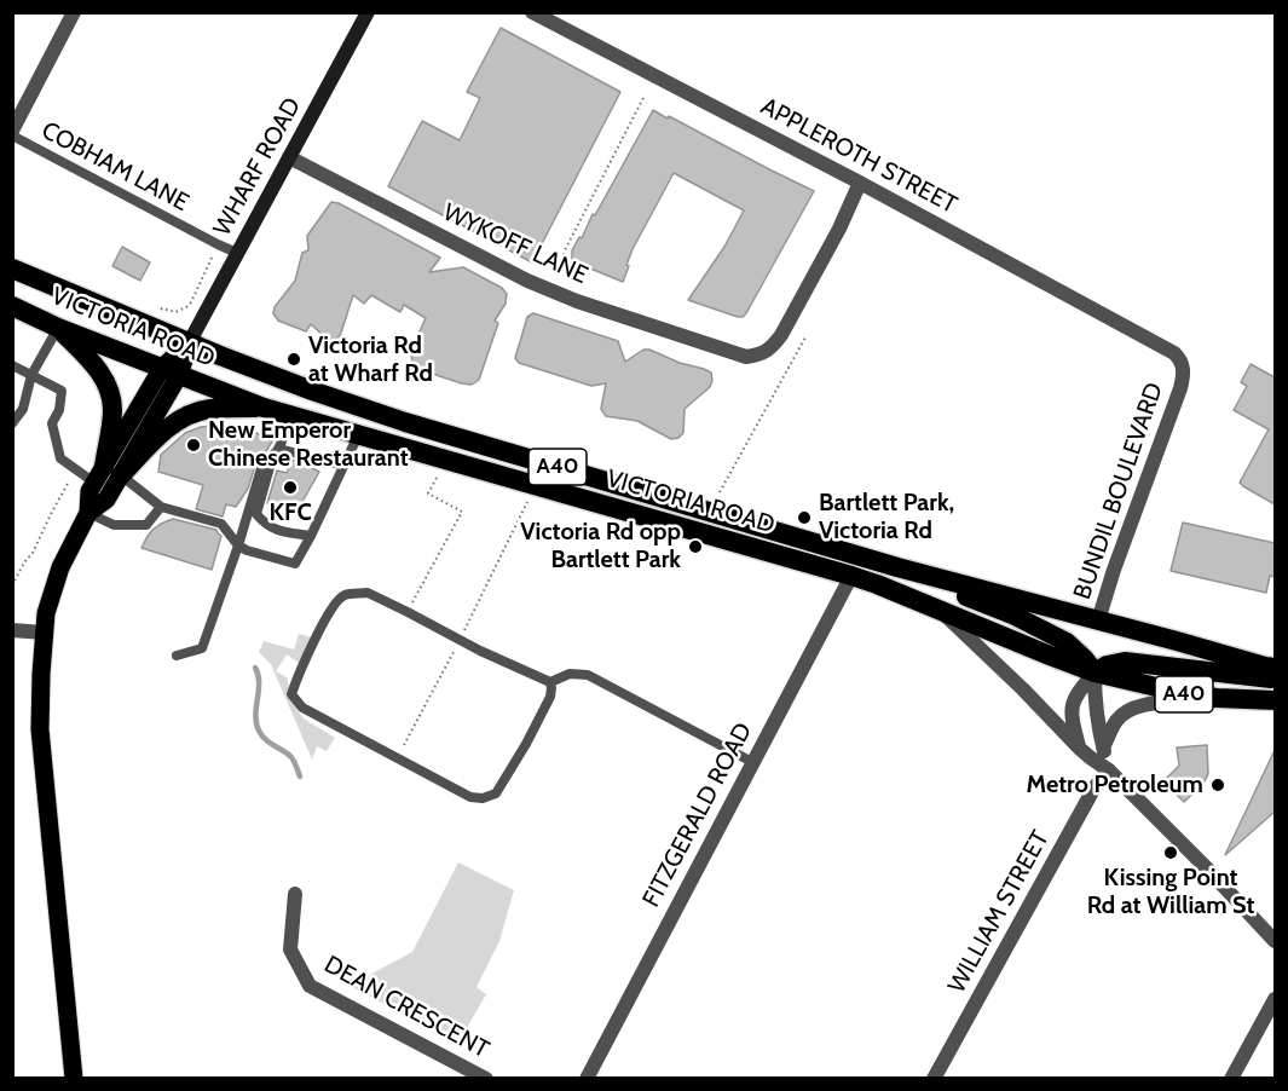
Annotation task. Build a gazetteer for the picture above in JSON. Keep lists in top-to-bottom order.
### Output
{
  "streets": {
    "highway": ["VICTORIA ROAD", "A40"],
    "main road": ["WHARF ROAD"],
    "street": [
      "APPLEROTH STREET",
      "WYKOFF LANE",
      "BUNDIL BOULEVARD",
      "FITZGERALD ROAD",
      "WILLIAM STREET",
      "DEAN CRESCENT"
    ],
    "lane": ["COBHAM LANE"]
  },
  "crossings": [
    ["APPLEROTH STREET", "WYKOFF LANE"],
    ["APPLEROTH STREET", "BUNDIL BOULEVARD"],
    ["COBHAM LANE", "WHARF ROAD"],
    ["WHARF ROAD", "WYKOFF LANE"],
    ["WHARF ROAD", "VICTORIA ROAD"],
    ["VICTORIA ROAD", "BUNDIL BOULEVARD"],
    ["VICTORIA ROAD", "FITZGERALD ROAD"]
  ],
  "places": [
    "Victoria Rd at Wharf Rd",
    "New Emperor Chinese Restaurant",
    "KFC",
    "Bartlett Park, Victoria Rd",
    "Victoria Rd opp Bartlett Park",
    "Metro Petroleum",
    "Kissing Point Rd at William St"
  ]
}
